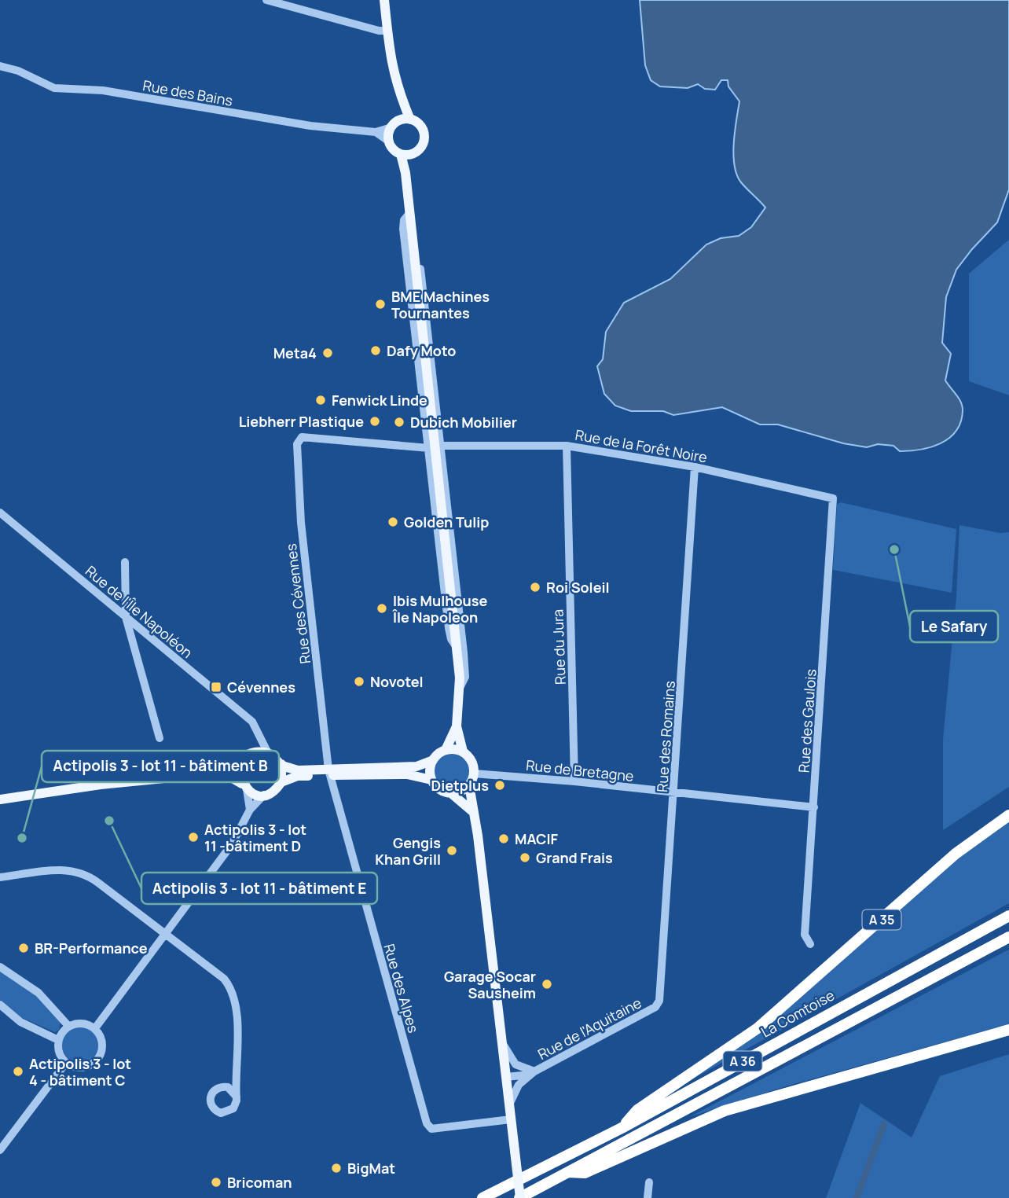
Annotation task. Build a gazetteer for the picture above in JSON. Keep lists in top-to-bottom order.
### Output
{
  "streets": {
    "highway": ["A 35", "La Comtoise", "A 36"],
    "street": [
      "Rue des Bains",
      "Rue de la Forêt Noire",
      "Rue des Cévennes",
      "Rue de l'Île Napoléon",
      "Rue du Jura",
      "Rue des Gaulois",
      "Rue des Romains",
      "Rue de Bretagne",
      "Rue des Alpes",
      "Rue de l'Aquitaine"
    ]
  },
  "crossings": [
    ["Rue de la Forêt Noire", "Rue du Jura"],
    ["Rue de la Forêt Noire", "Rue des Gaulois"],
    ["Rue de la Forêt Noire", "Rue des Romains"],
    ["Rue des Cévennes", "Rue des Alpes"],
    ["Rue du Jura", "Rue de Bretagne"],
    ["Rue des Gaulois", "Rue de Bretagne"],
    ["Rue des Romains", "Rue de Bretagne"],
    ["Rue des Romains", "Rue de l'Aquitaine"],
    ["A 35", "La Comtoise"]
  ],
  "places": {
    "other": [
      "BME Machines Tournantes",
      "Dafy Moto",
      "Meta4",
      "Fenwick Linde",
      "Liebherr Plastique",
      "Dubich Mobilier",
      "Golden Tulip",
      "Le Safary",
      "Roi Soleil",
      "Ibis Mulhouse Île Napoleon",
      "Novotel",
      "Dietplus",
      "Actipolis 3 - lot 11 - bâtiment E",
      "Actipolis 3 - lot 11 -bâtiment D",
      "Actipolis 3 - lot 11 - bâtiment B",
      "MACIF",
      "Gengis Khan Grill",
      "Grand Frais",
      "BR-Performance",
      "Garage Socar Sausheim",
      "Actipolis 3 - lot 4 - bâtiment C",
      "BigMat",
      "Bricoman"
    ],
    "transit": ["Cévennes"]
  }
}
